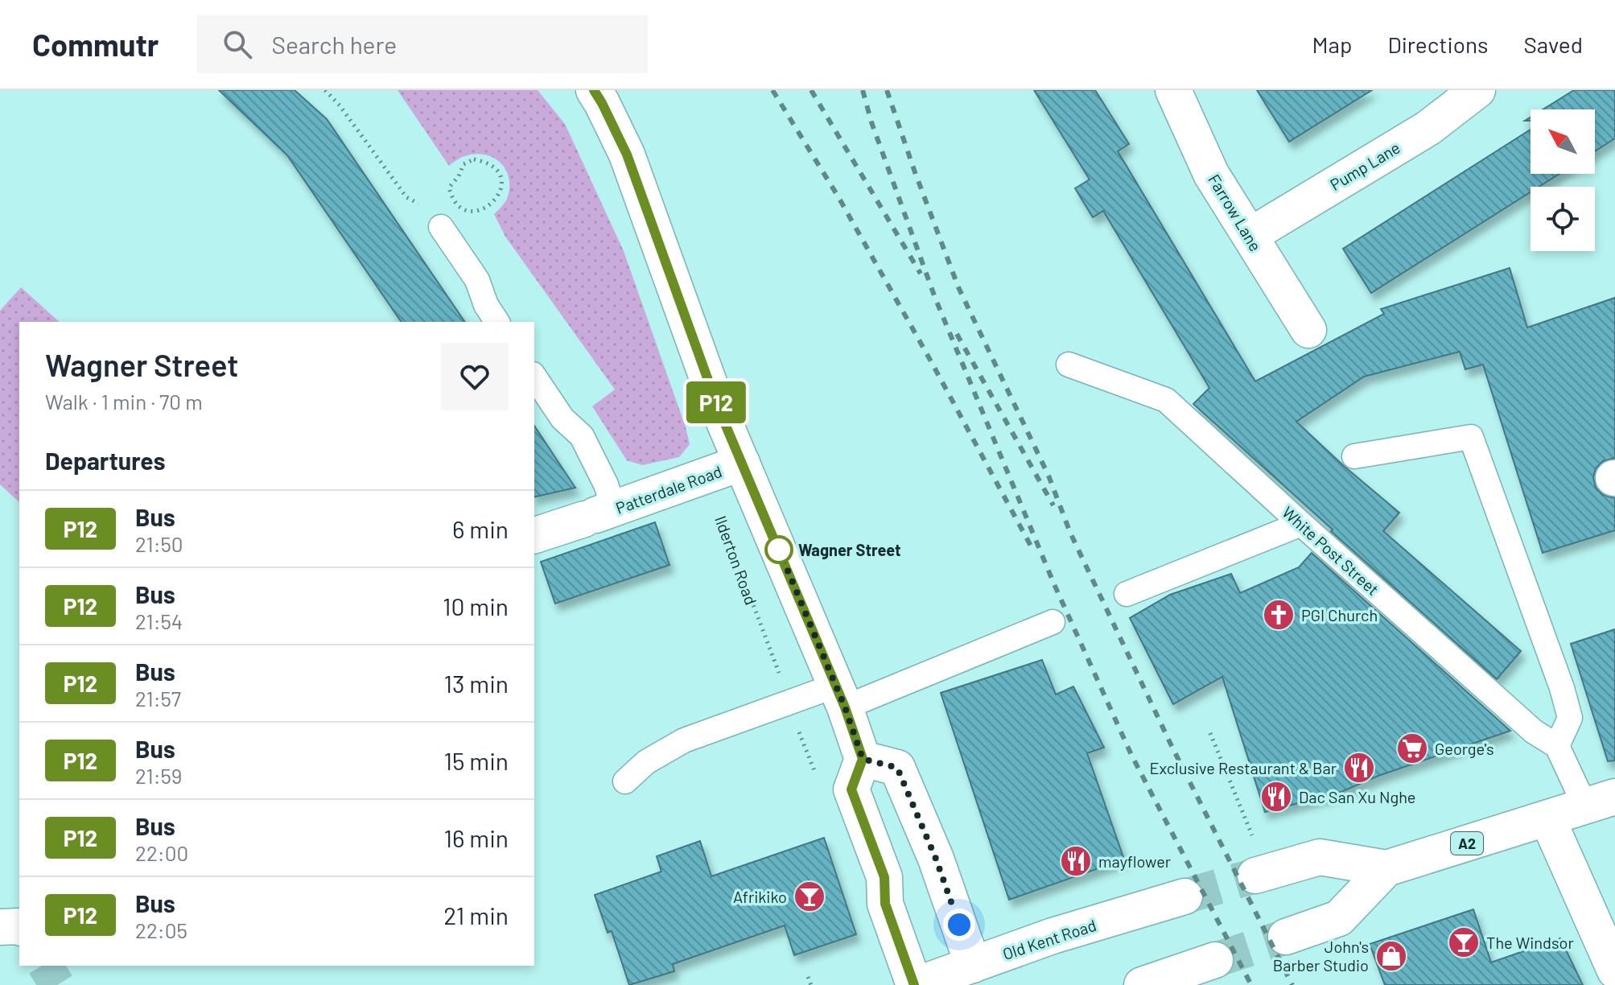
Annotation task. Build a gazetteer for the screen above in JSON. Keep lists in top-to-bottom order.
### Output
{
  "streets": {
    "main road": [
      "Pump Lane",
      "Farrow Lane",
      "Patterdale Road",
      "A2",
      "Old Kent Road"
    ],
    "lane": ["White Post Street"],
    "path": ["Ilderton Road"]
  },
  "crossings": [
    ["Pump Lane", "Farrow Lane"]
  ],
  "places": {
    "other": ["Wagner Street"],
    "church": ["PGI Church"],
    "supermarket": ["George's"],
    "restaurant": ["Exclusive Restaurant & Bar", "Dac San Xu Nghe", "mayflower"],
    "bar": ["Afrikiko", "The Windsor"],
    "shop": ["John's Barber Studio"]
  },
  "lines": ["bus line P12"],
  "north": "top left",
  "page": {
    "header": "Commutr",
    "search": "Search here",
    "nav": ["Map", "Directions", "Saved"],
    "on_map": "P12",
    "heading": [
      ["Wagner Street", "Walk · 1 min · 70 m"],
      "Departures"
    ],
    "list": [
      {
        "mark": "P12",
        "name": "Bus",
        "note": "21:50",
        "value": "6 min"
      },
      {
        "mark": "P12",
        "name": "Bus",
        "note": "21:54",
        "value": "10 min"
      },
      {
        "mark": "P12",
        "name": "Bus",
        "note": "21:57",
        "value": "13 min"
      },
      {
        "mark": "P12",
        "name": "Bus",
        "note": "21:59",
        "value": "15 min"
      },
      {
        "mark": "P12",
        "name": "Bus",
        "note": "22:00",
        "value": "16 min"
      },
      {
        "mark": "P12",
        "name": "Bus",
        "note": "22:05",
        "value": "21 min"
      }
    ]
  }
}
